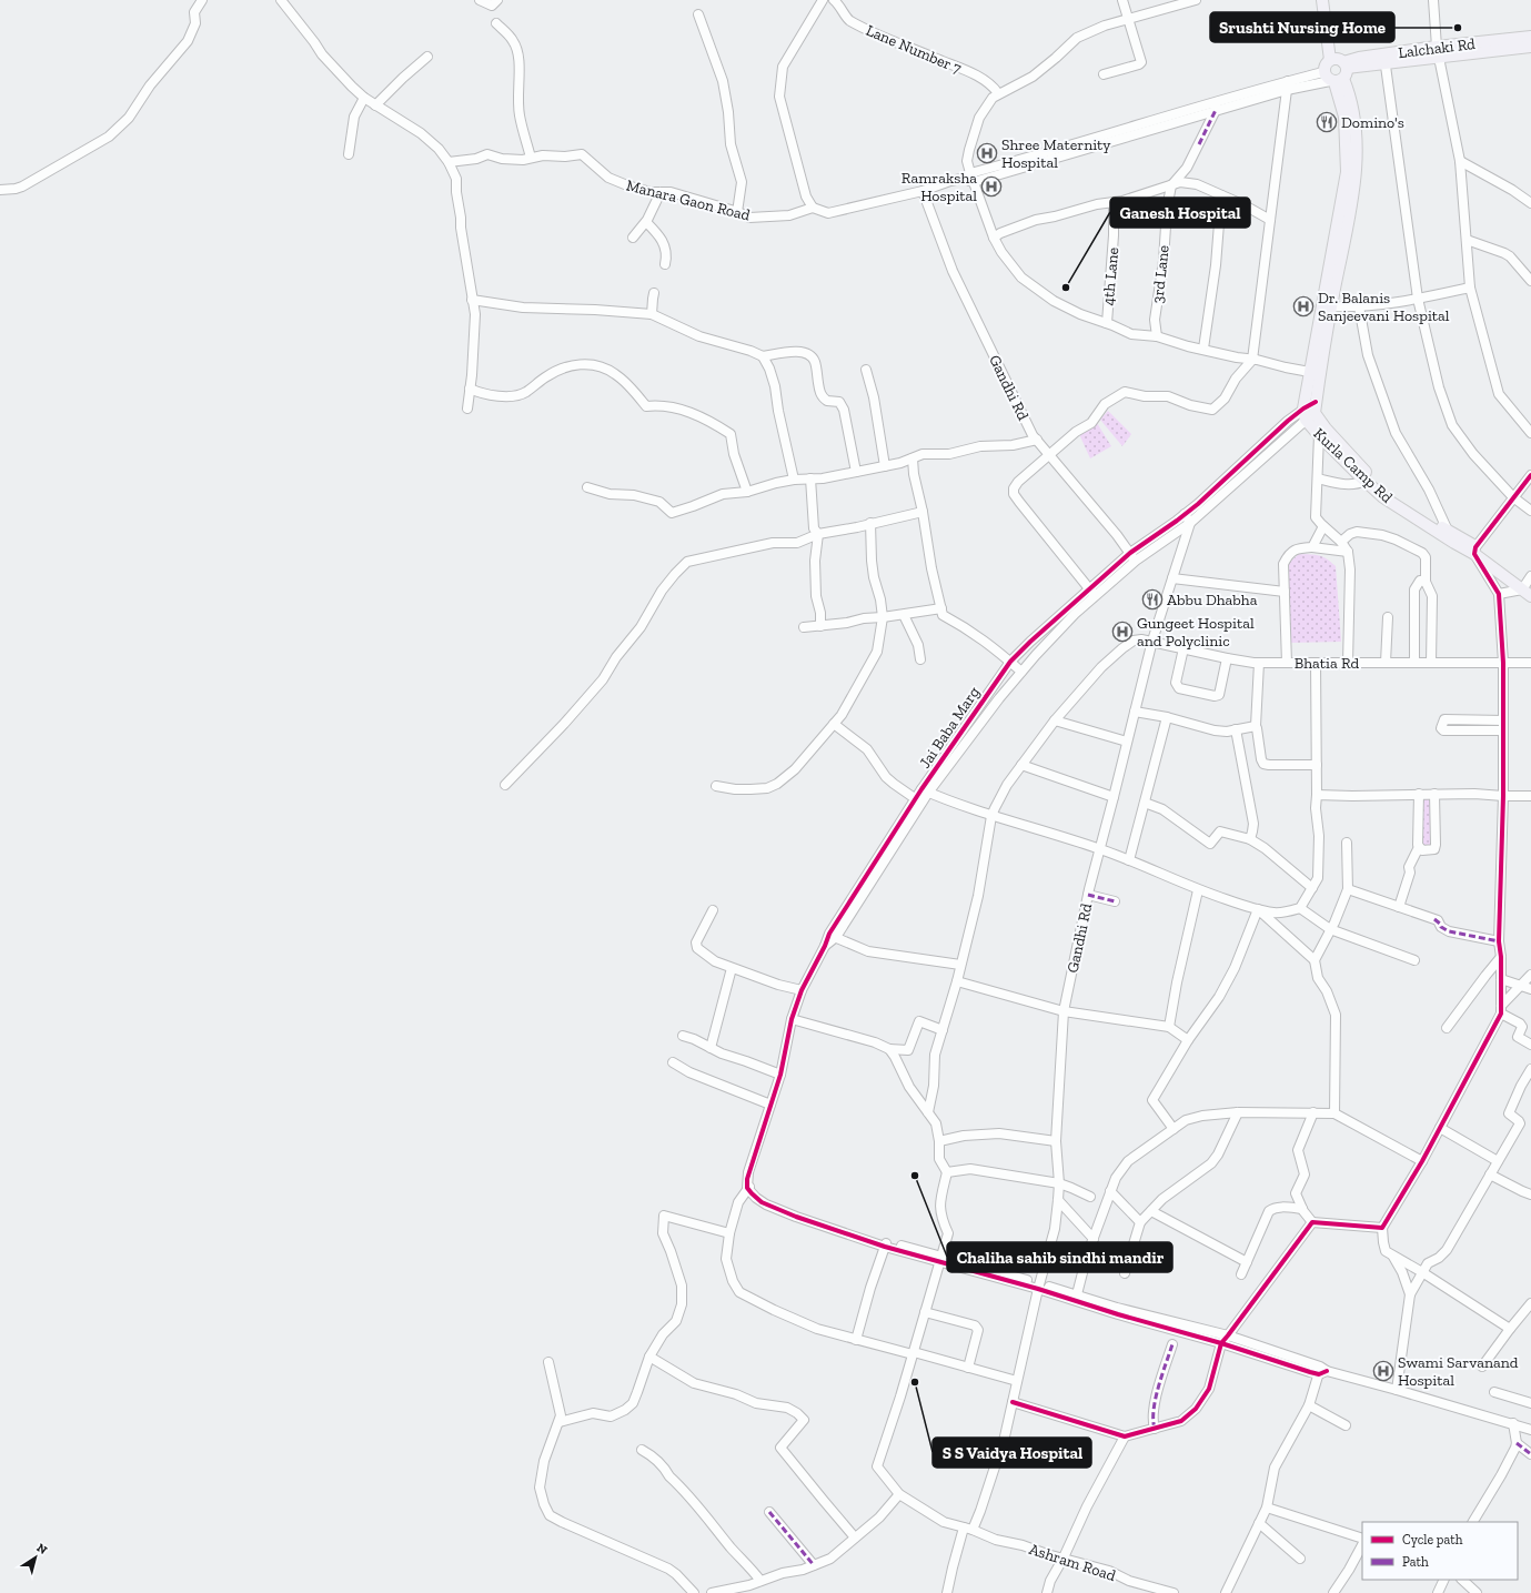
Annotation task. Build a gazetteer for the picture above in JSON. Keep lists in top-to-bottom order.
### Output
{
  "streets": {
    "main road": ["Lalchaki Rd", "Kurla Camp Rd"],
    "street": [
      "Lane Number 7",
      "Manara Gaon Road",
      "3rd Lane",
      "4th Lane",
      "Gandhi Rd",
      "Bhatia Rd",
      "Jai Baba Marg",
      "Ashram Road"
    ]
  },
  "crossings": [
    ["Lalchaki Rd", "Kurla Camp Rd"],
    ["Manara Gaon Road", "Gandhi Rd"],
    ["Gandhi Rd", "Bhatia Rd"],
    ["Gandhi Rd", "Jai Baba Marg"],
    ["Gandhi Rd", "Ashram Road"],
    ["Kurla Camp Rd", "Jai Baba Marg"],
    ["Jai Baba Marg", "Ashram Road"]
  ],
  "places": {
    "other": [
      "Srushti Nursing Home",
      "Ganesh Hospital",
      "Chaliha sahib sindhi mandir",
      "S S Vaidya Hospital"
    ],
    "restaurant": ["Domino's", "Abbu Dhabha"],
    "hospital": [
      "Shree Maternity Hospital",
      "Ramraksha Hospital",
      "Dr. Balanis Sanjeevani Hospital",
      "Gungeet Hospital and Polyclinic",
      "Swami Sarvanand Hospital"
    ]
  },
  "legend": ["Cycle path", "Path"],
  "north": "top right"
}
